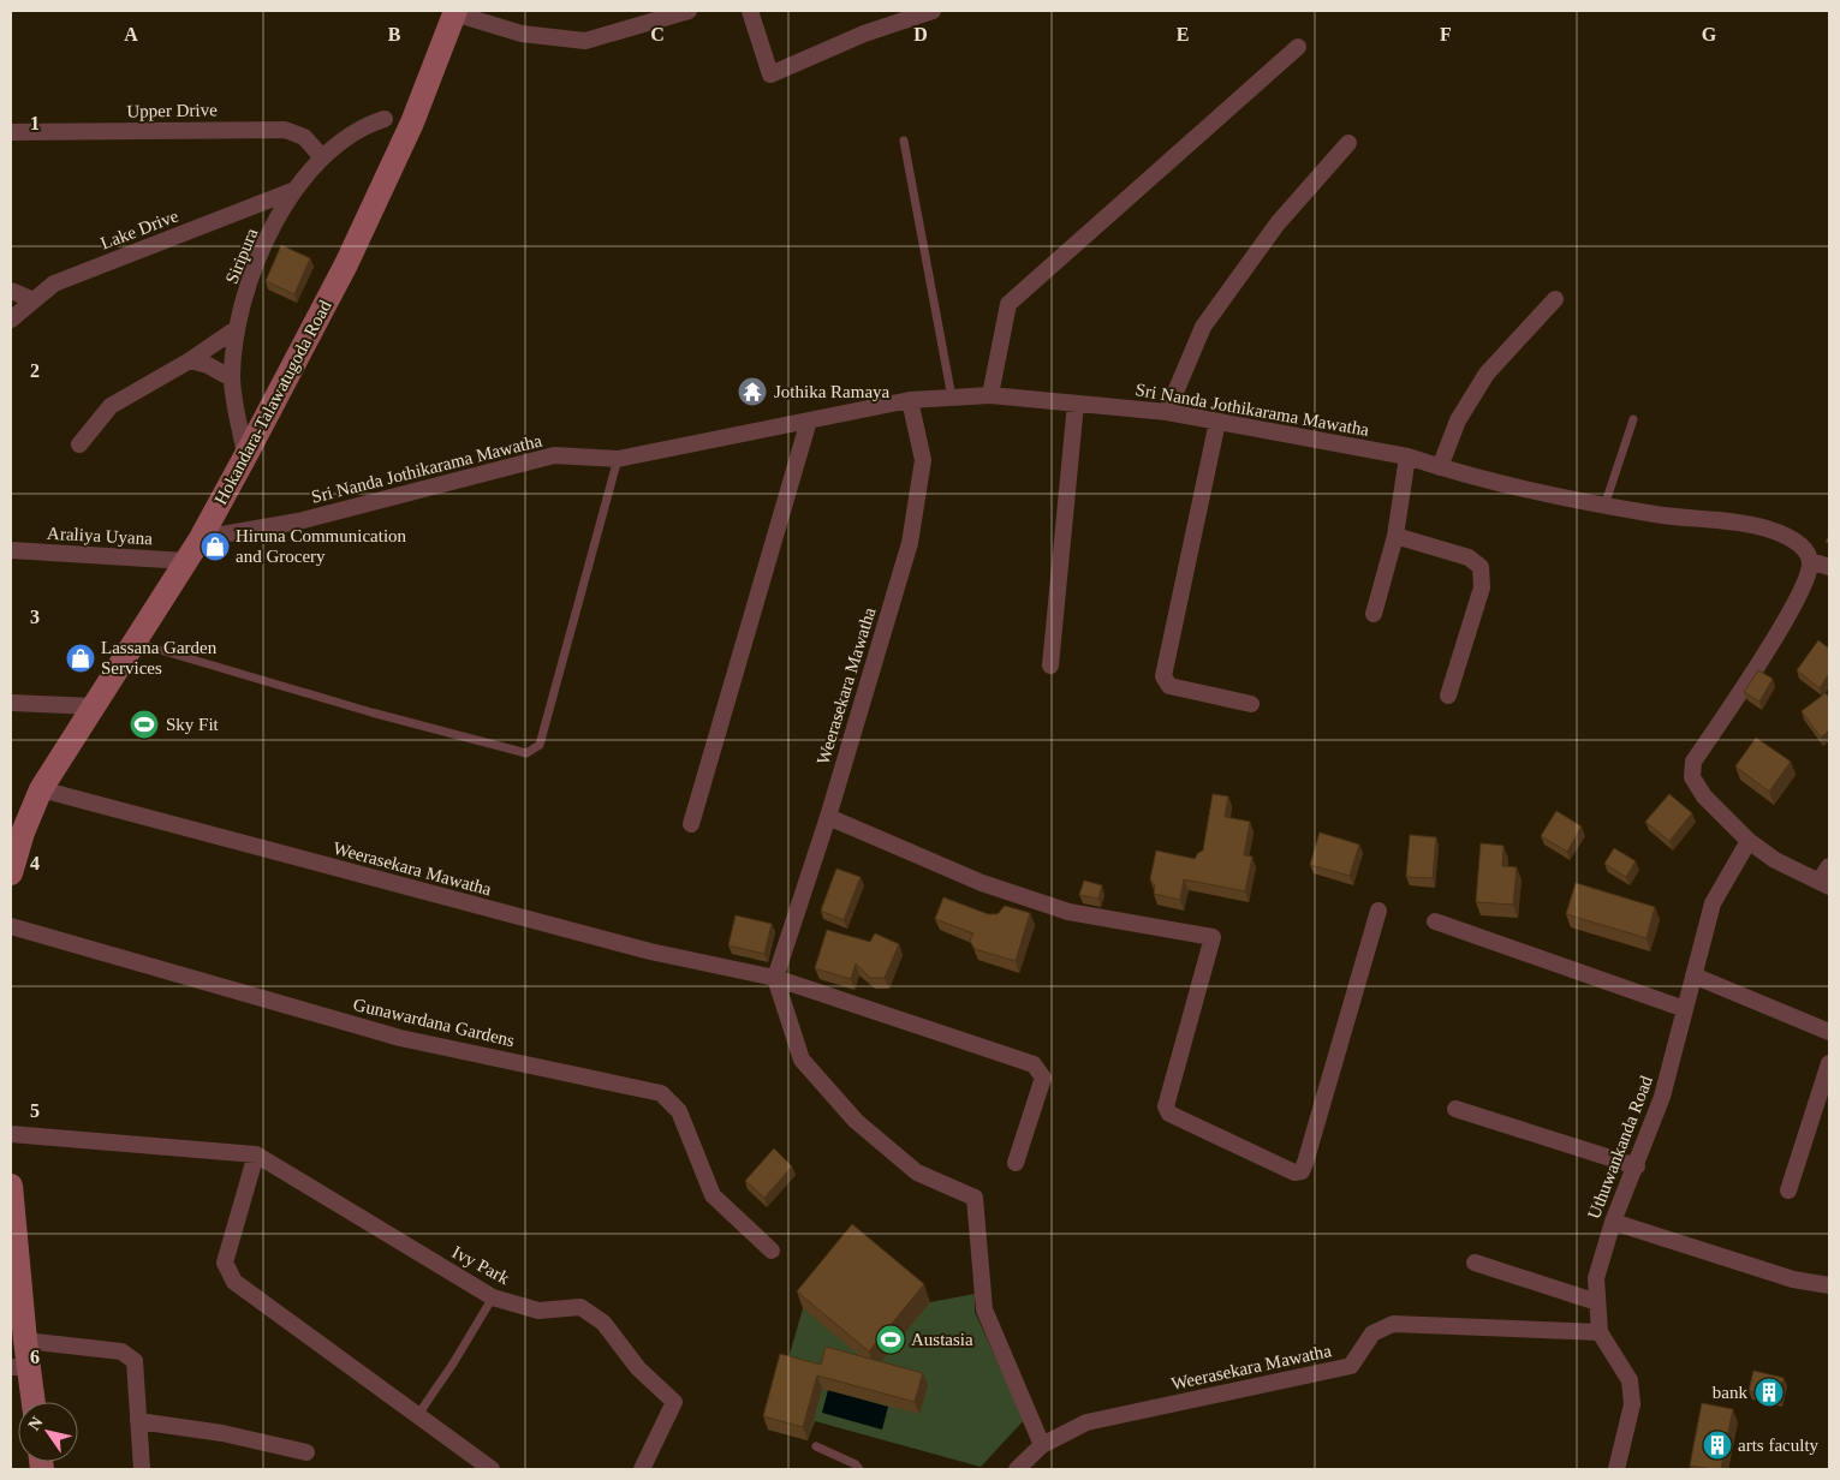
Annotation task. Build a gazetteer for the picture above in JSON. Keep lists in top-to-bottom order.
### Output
{
  "streets": {
    "main road": ["Hokandara-Talawatugoda Road"],
    "street": [
      "Upper Drive",
      "Lake Drive",
      "Siripura",
      "Sri Nanda Jothikarama Mawatha",
      "Araliya Uyana",
      "Weerasekara Mawatha",
      "Gunawardana Gardens",
      "Uthuwankanda Road",
      "Ivy Park"
    ]
  },
  "crossings": [
    ["Upper Drive", "Siripura"],
    ["Lake Drive", "Siripura"],
    ["Siripura", "Hokandara-Talawatugoda Road"],
    ["Hokandara-Talawatugoda Road", "Sri Nanda Jothikarama Mawatha"],
    ["Hokandara-Talawatugoda Road", "Araliya Uyana"],
    ["Hokandara-Talawatugoda Road", "Weerasekara Mawatha"],
    ["Sri Nanda Jothikarama Mawatha", "Weerasekara Mawatha"],
    ["Weerasekara Mawatha", "Uthuwankanda Road"]
  ],
  "places": {
    "temple": ["Jothika Ramaya"],
    "shop": ["Hiruna Communication and Grocery", "Lassana Garden Services"],
    "sports": ["Sky Fit", "Austasia"],
    "building": ["bank", "arts faculty"]
  },
  "north": "top left",
  "grid": {
    "columns": [
      "A",
      "B",
      "C",
      "D",
      "E",
      "F",
      "G"
    ],
    "rows": [
      "1",
      "2",
      "3",
      "4",
      "5",
      "6"
    ]
  }
}
